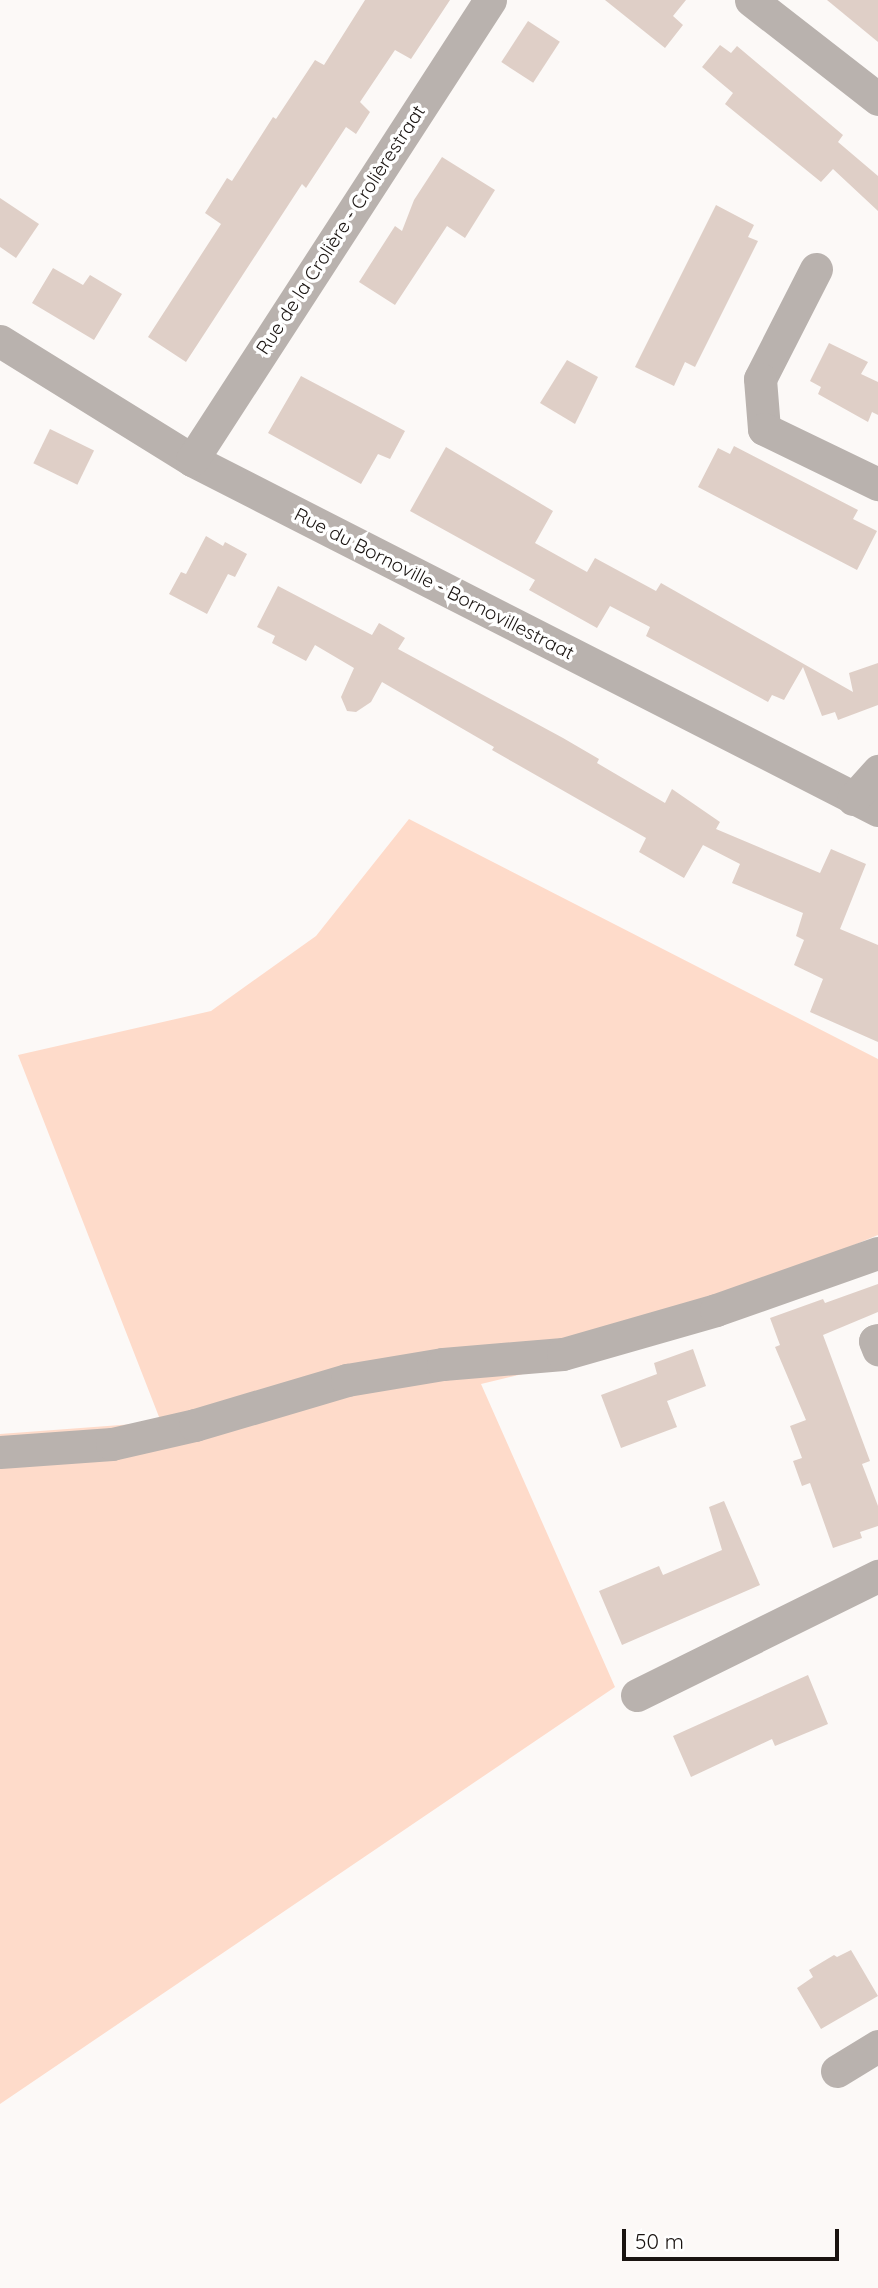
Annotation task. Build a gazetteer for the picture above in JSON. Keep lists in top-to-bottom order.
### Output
{
  "streets": {
    "street": ["Rue de la Crolière - Crolièrestraat", "Rue du Bornoville - Bornovillestraat"]
  },
  "crossings": [
    ["Rue de la Crolière - Crolièrestraat", "Rue du Bornoville - Bornovillestraat"]
  ],
  "scale_bar": "50 m"
}
